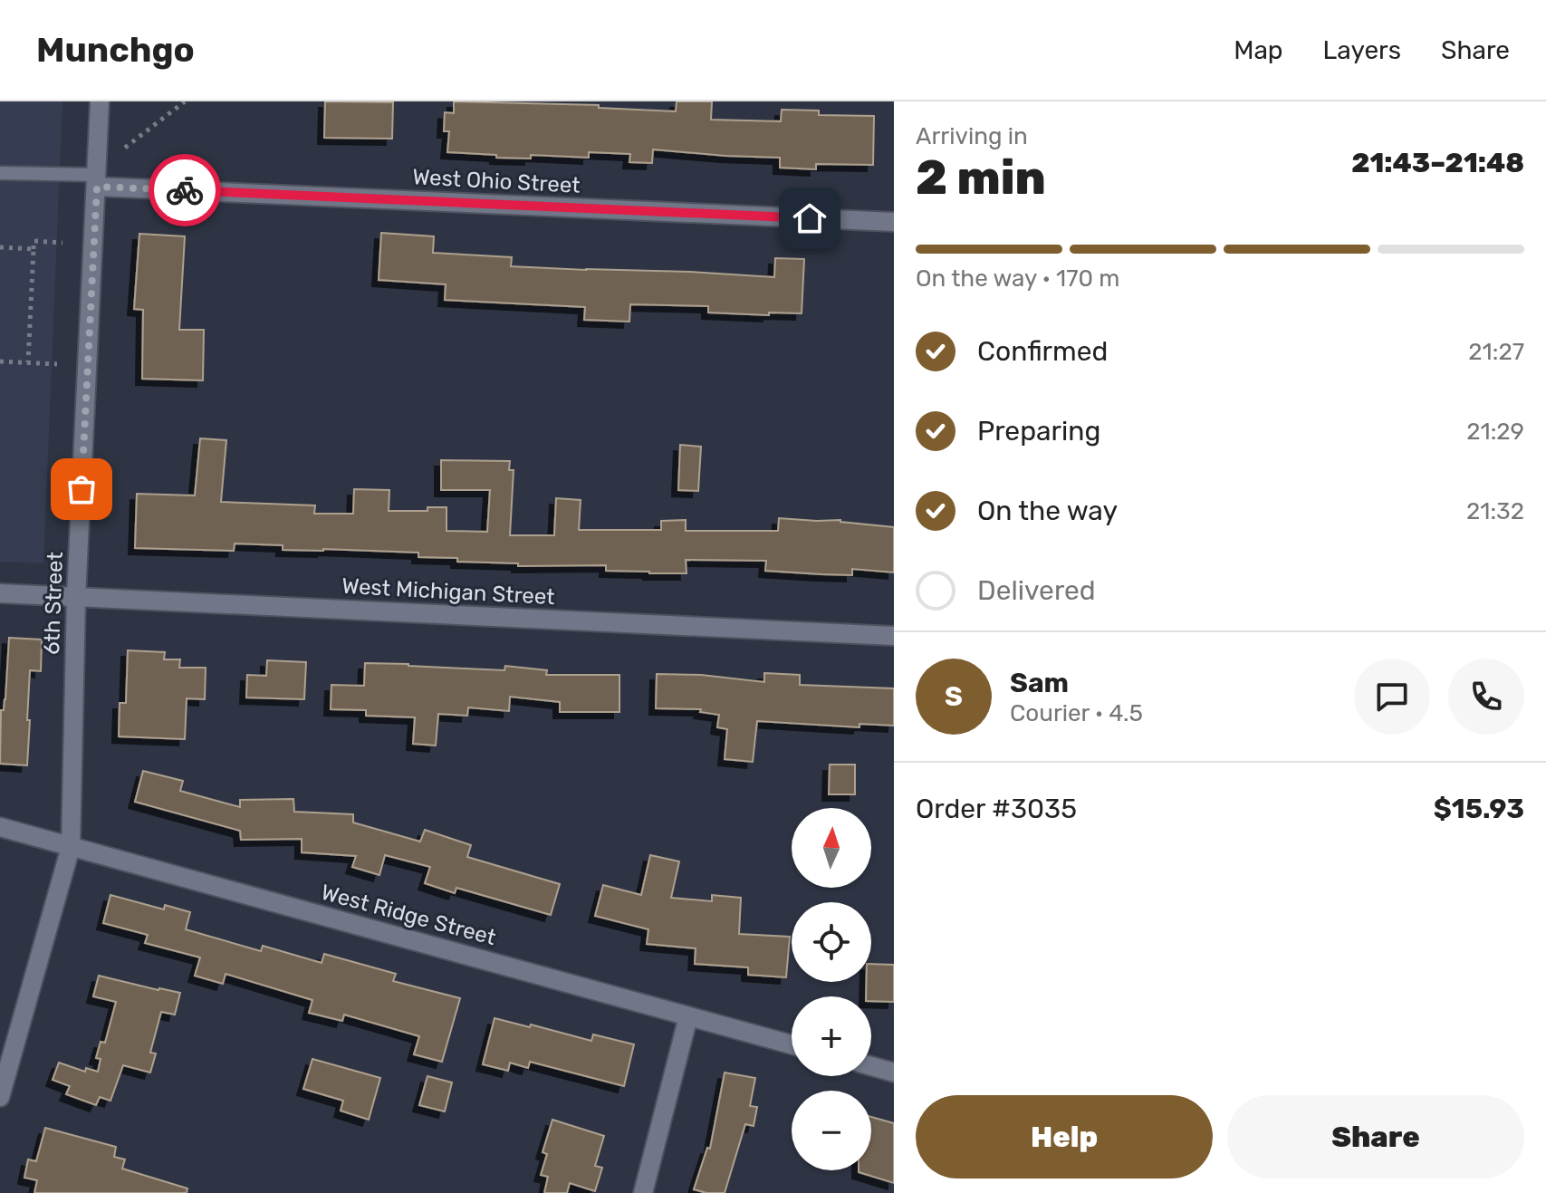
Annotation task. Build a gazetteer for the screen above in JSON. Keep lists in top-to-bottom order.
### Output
{
  "streets": {
    "street": [
      "West Ohio Street",
      "West Michigan Street",
      "6th Street",
      "West Ridge Street"
    ]
  },
  "crossings": [
    ["West Ohio Street", "6th Street"],
    ["West Michigan Street", "6th Street"],
    ["6th Street", "West Ridge Street"]
  ],
  "north": "top",
  "page": {
    "header": "Munchgo",
    "nav": ["Map", "Layers", "Share"],
    "heading": ["2 min", "Arriving in", "21:43–21:48"],
    "panel": [
      "Sam",
      "Courier · 4.5",
      "Order #3035",
      "$15.93"
    ],
    "bar": "On the way · 170 m",
    "list": [
      ["Confirmed", "21:27"],
      ["Preparing", "21:29"],
      ["On the way", "21:32"],
      "Delivered"
    ],
    "round": "S",
    "map_buttons": ["+", "−"],
    "buttons": ["Help", "Share"]
  }
}
